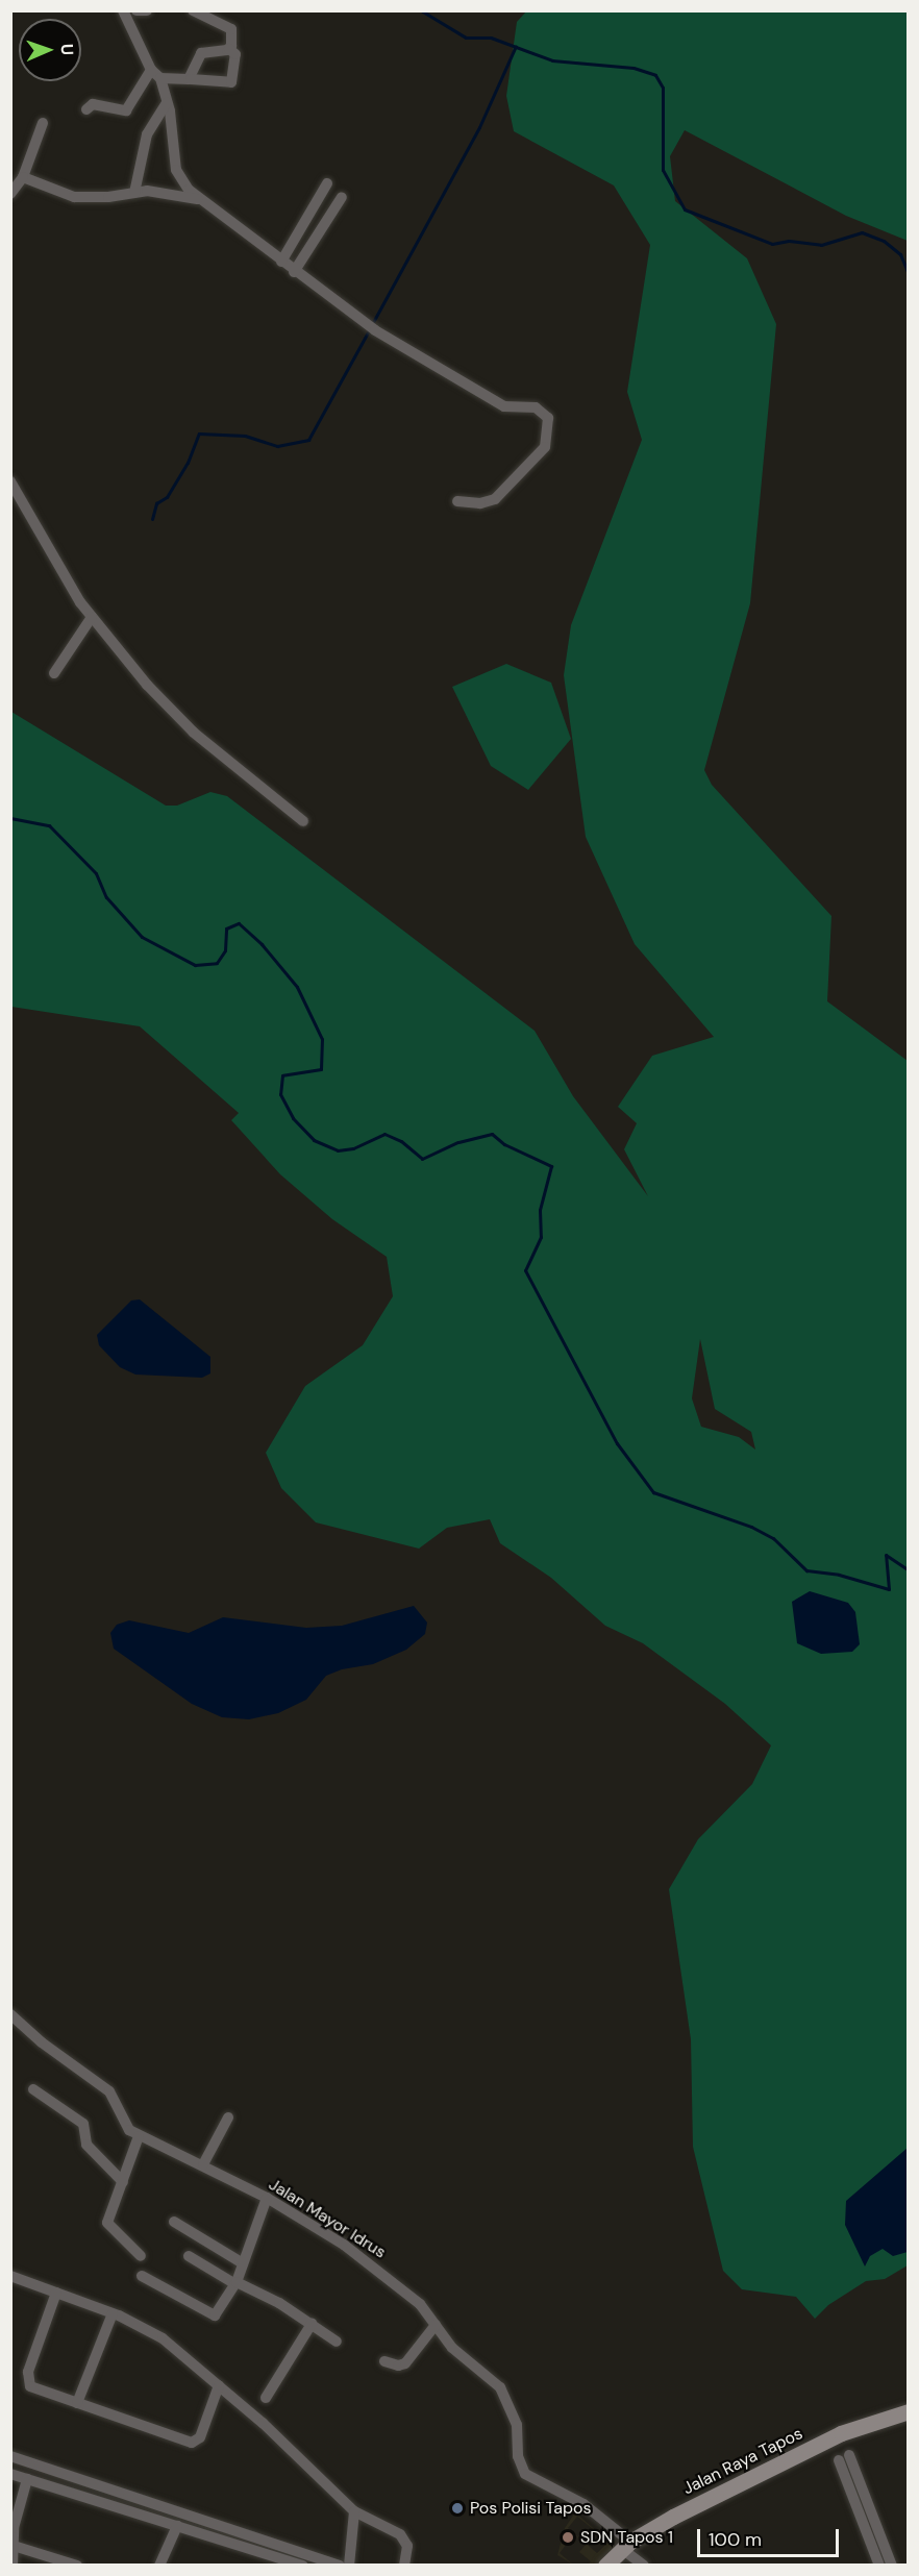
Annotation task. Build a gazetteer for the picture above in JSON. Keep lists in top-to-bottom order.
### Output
{
  "streets": {
    "main road": ["Jalan Raya Tapos"],
    "street": ["Jalan Mayor Idrus"]
  },
  "crossings": [
    ["Jalan Mayor Idrus", "Jalan Raya Tapos"]
  ],
  "places": ["Pos Polisi Tapos", "SDN Tapos 1"],
  "scale_bar": "100 m",
  "north": "right"
}
